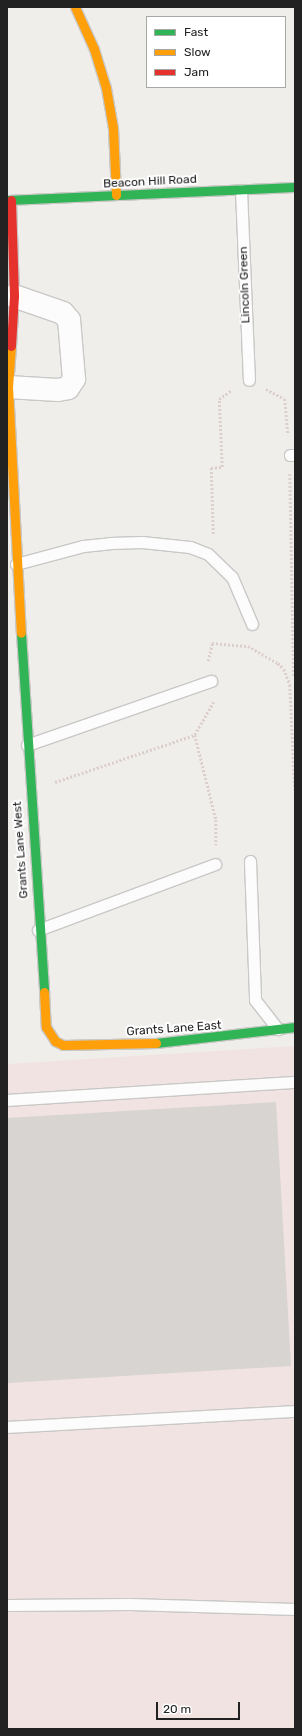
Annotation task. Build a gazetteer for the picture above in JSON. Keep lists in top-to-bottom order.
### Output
{
  "streets": {
    "street": ["Beacon Hill Road", "Grants Lane West", "Grants Lane East"],
    "lane": ["Lincoln Green"]
  },
  "crossings": [
    ["Beacon Hill Road", "Lincoln Green"],
    ["Beacon Hill Road", "Grants Lane West"],
    ["Grants Lane West", "Grants Lane East"]
  ],
  "legend": ["Fast", "Slow", "Jam"],
  "scale_bar": "20 m"
}
